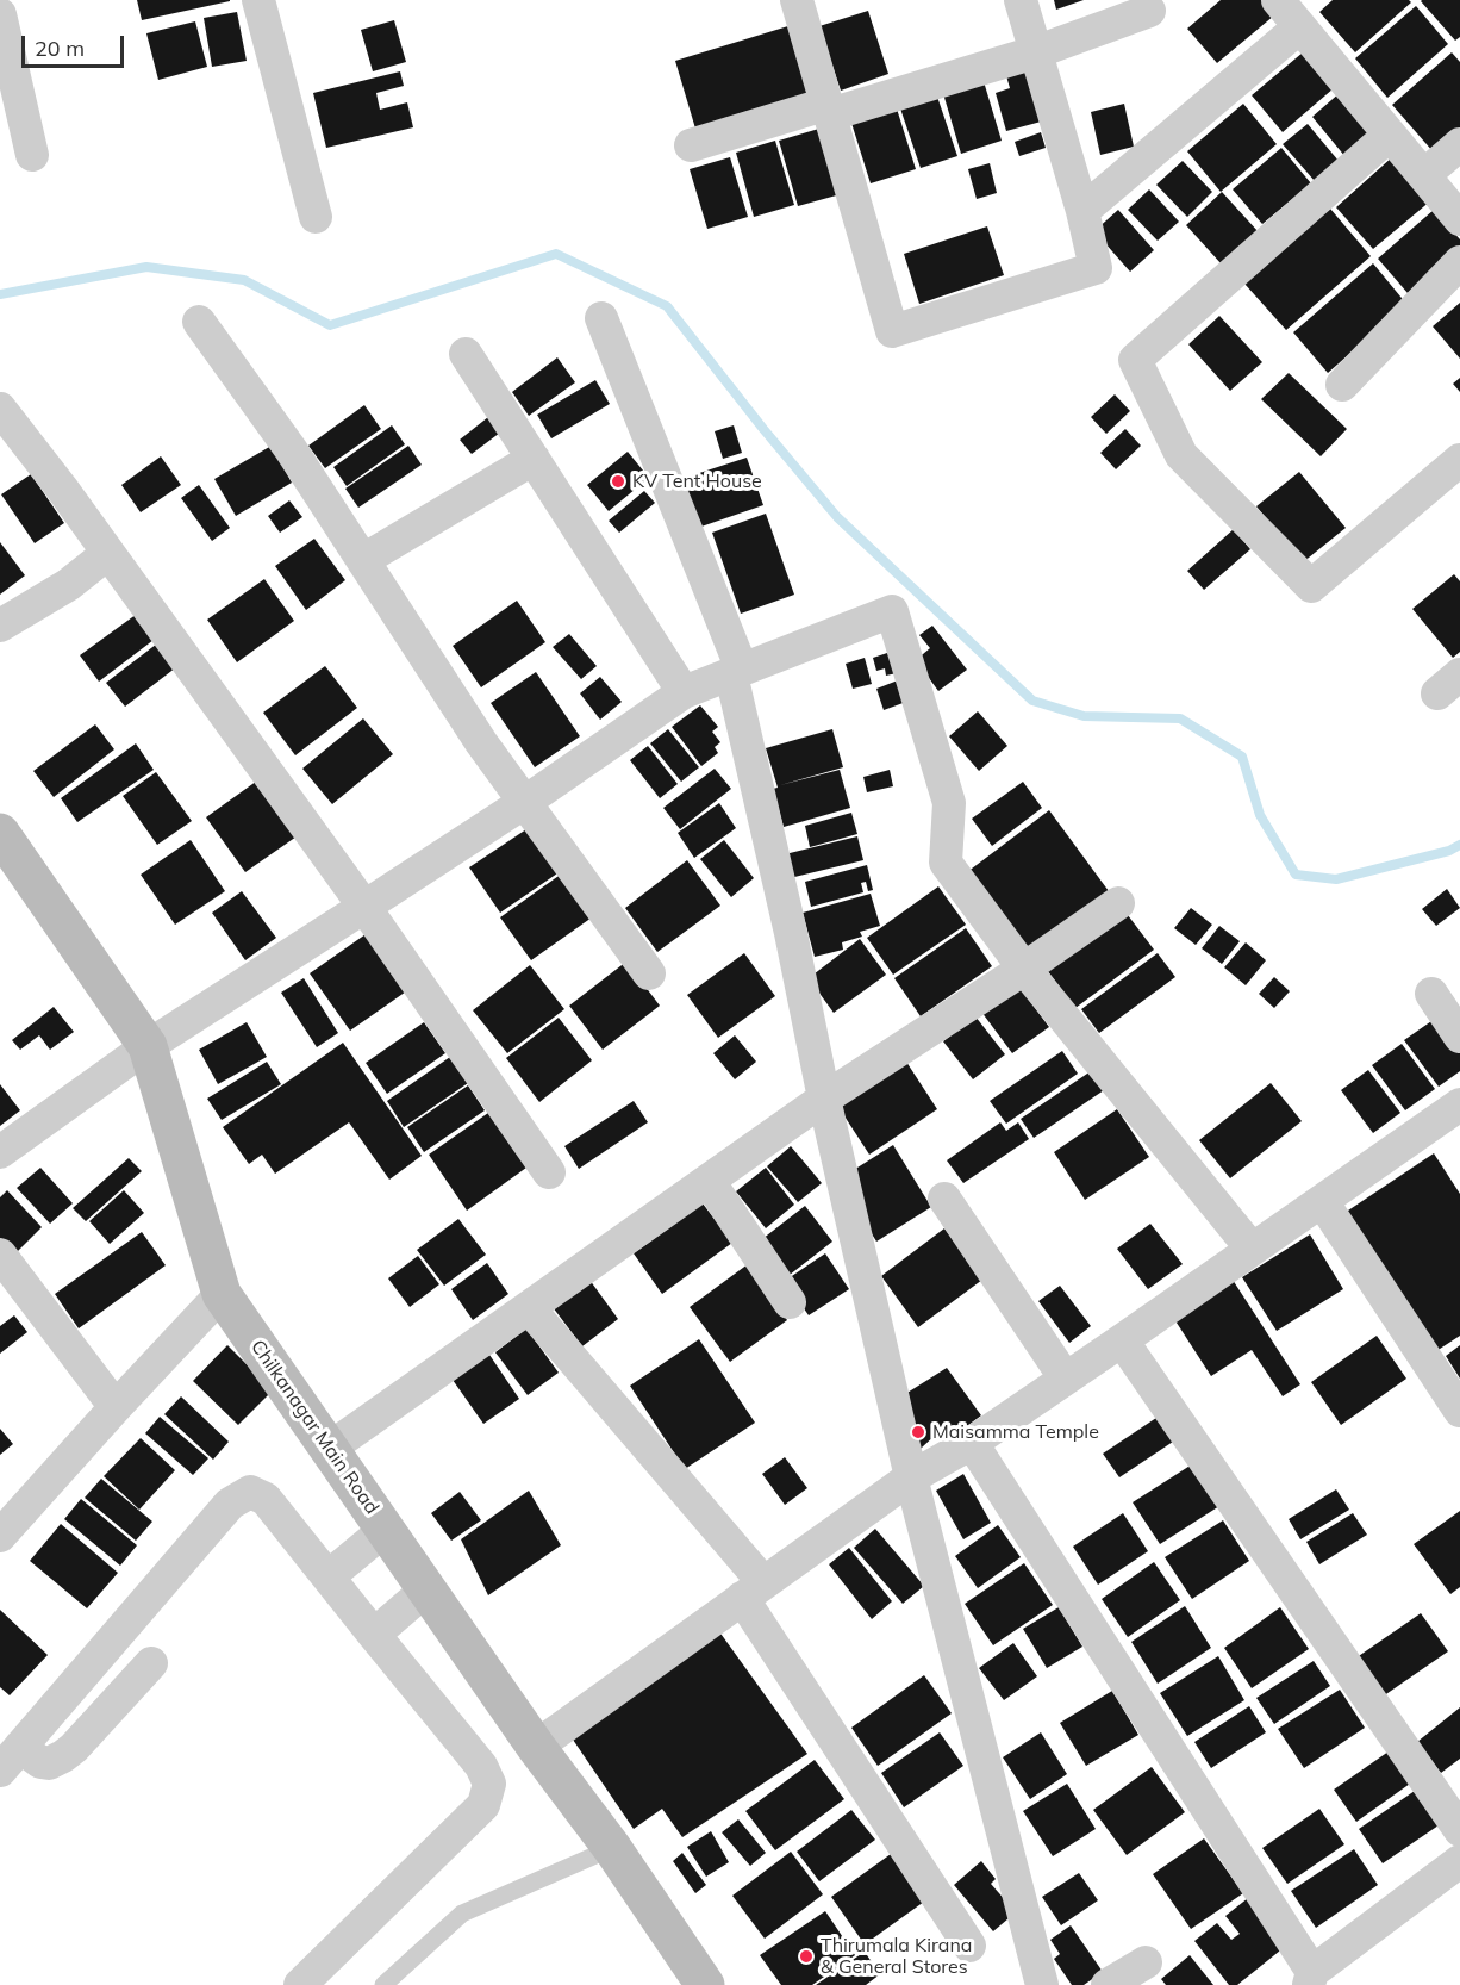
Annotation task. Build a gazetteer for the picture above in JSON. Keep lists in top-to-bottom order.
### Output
{
  "streets": {
    "main road": ["Chilkanagar Main Road"]
  },
  "places": ["KV Tent House", "Maisamma Temple", "Thirumala Kirana & General Stores"],
  "scale_bar": "20 m"
}
